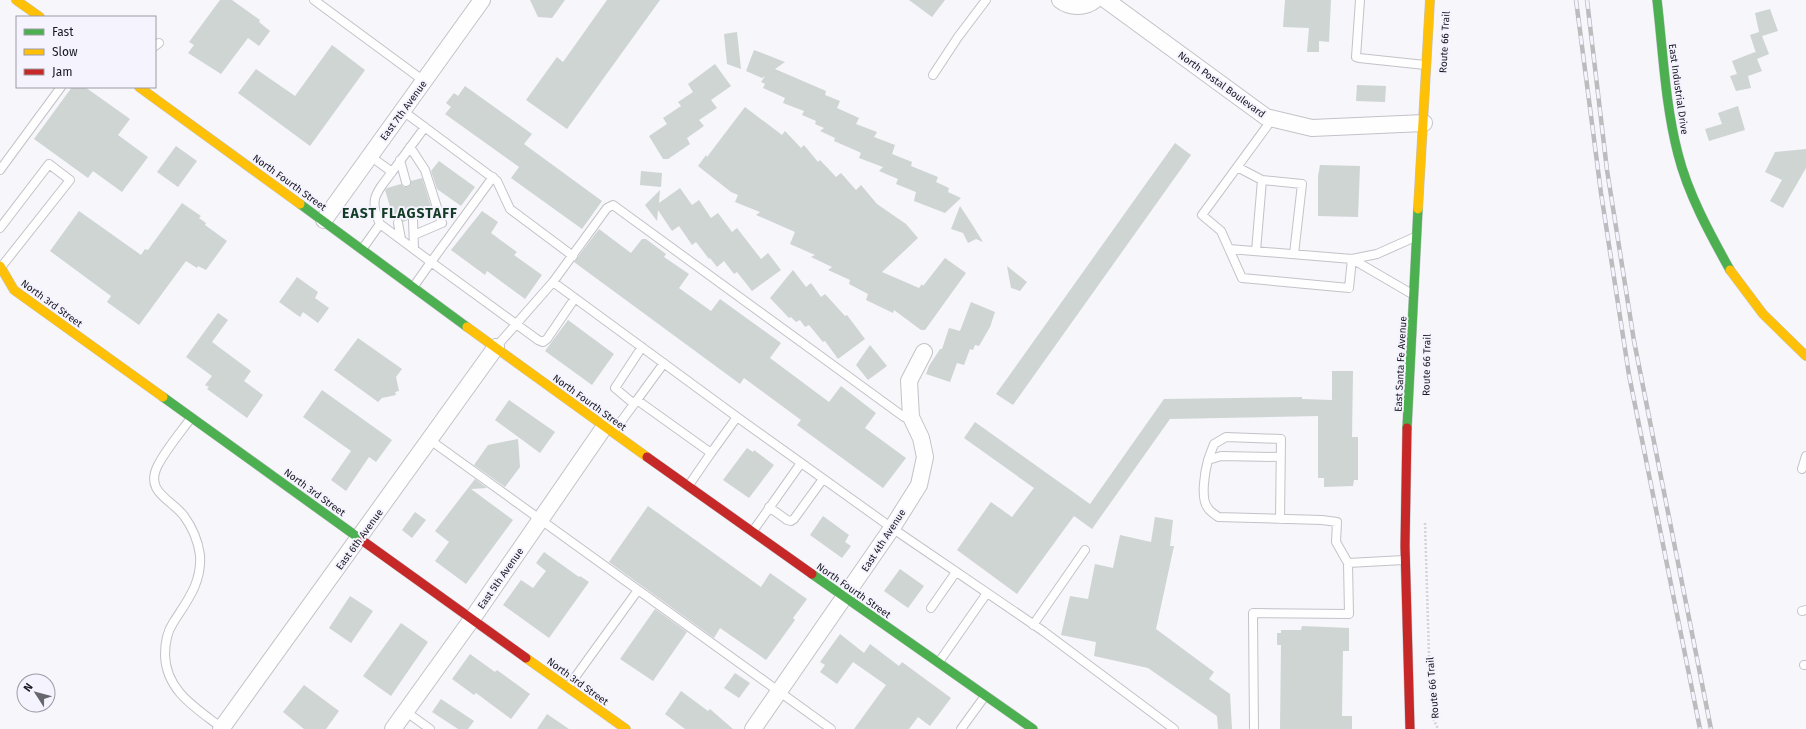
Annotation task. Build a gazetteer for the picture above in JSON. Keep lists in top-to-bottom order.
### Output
{
  "streets": {
    "main road": [
      "East Industrial Drive",
      "North Fourth Street",
      "North 3rd Street",
      "East Santa Fe Avenue"
    ],
    "street": [
      "North Postal Boulevard",
      "East 7th Avenue",
      "East 6th Avenue",
      "East 4th Avenue",
      "East 5th Avenue"
    ],
    "path": ["Route 66 Trail"]
  },
  "crossings": [
    ["North Postal Boulevard", "East Santa Fe Avenue"],
    ["East 7th Avenue", "North Fourth Street"],
    ["North Fourth Street", "East 6th Avenue"],
    ["North Fourth Street", "East 4th Avenue"],
    ["North Fourth Street", "East 5th Avenue"],
    ["North 3rd Street", "East 6th Avenue"],
    ["North 3rd Street", "East 5th Avenue"]
  ],
  "districts": ["EAST FLAGSTAFF"],
  "legend": ["Fast", "Slow", "Jam"],
  "north": "top left"
}
